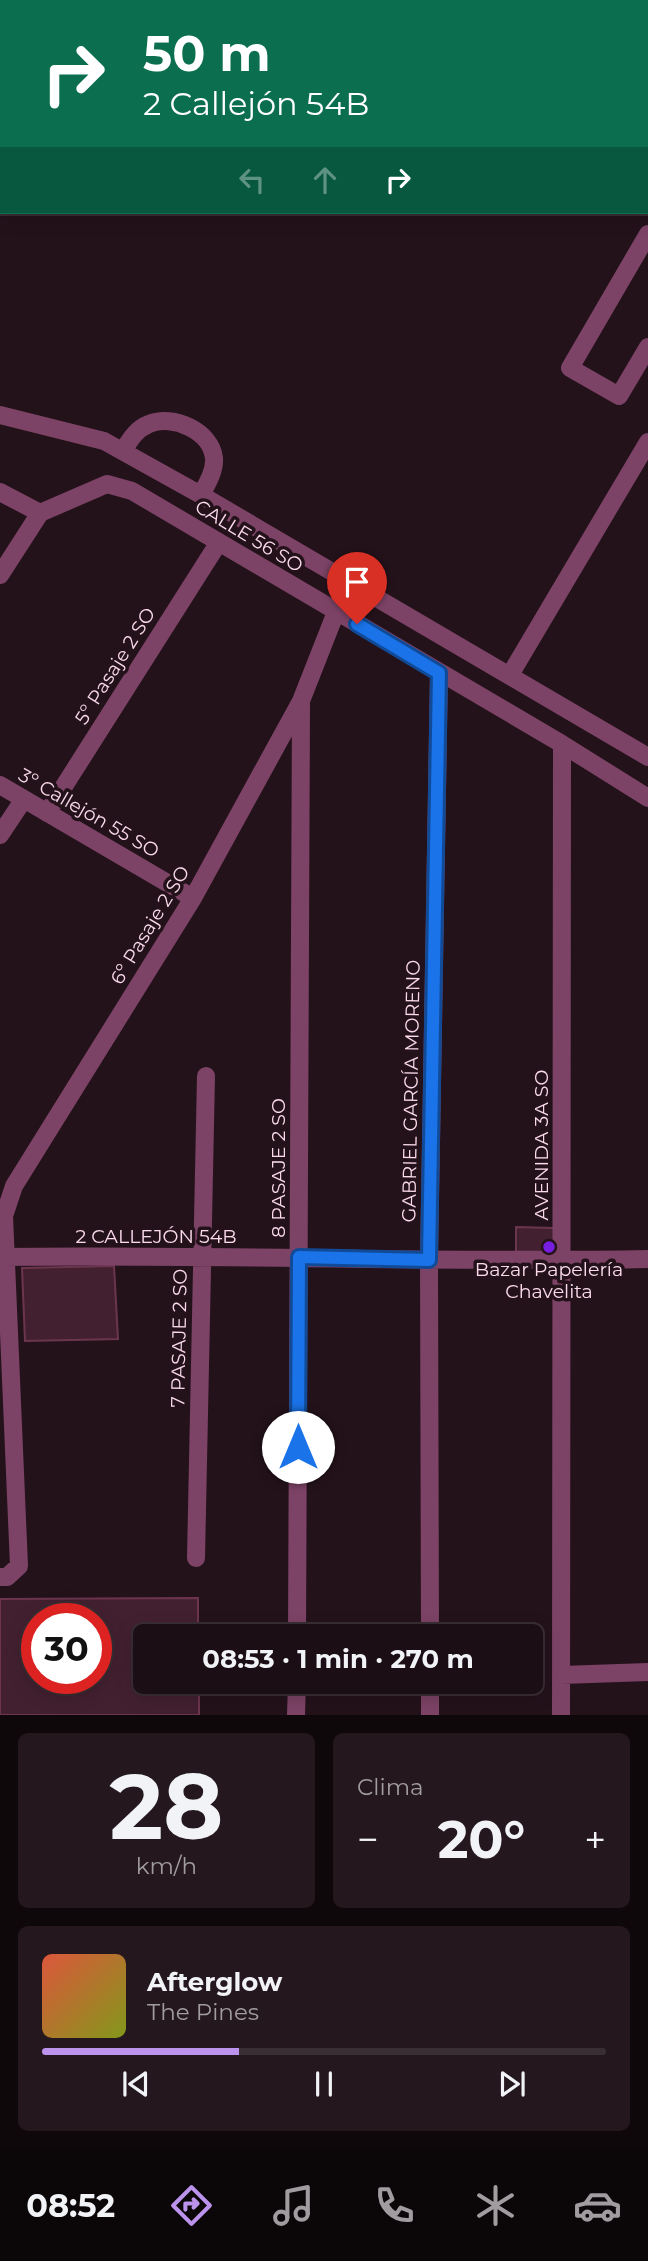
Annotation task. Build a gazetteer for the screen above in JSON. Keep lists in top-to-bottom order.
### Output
{
  "streets": {
    "street": [
      "CALLE 56 SO",
      "5º Pasaje 2 SO",
      "3º Callejón 55 SO",
      "6º Pasaje 2 SO",
      "GABRIEL GARCÍA MORENO",
      "AVENIDA 3A SO",
      "8 PASAJE 2 SO",
      "2 CALLEJÓN 54B",
      "7 PASAJE 2 SO"
    ]
  },
  "crossings": [
    ["CALLE 56 SO", "5º Pasaje 2 SO"],
    ["CALLE 56 SO", "6º Pasaje 2 SO"],
    ["CALLE 56 SO", "GABRIEL GARCÍA MORENO"],
    ["CALLE 56 SO", "AVENIDA 3A SO"],
    ["5º Pasaje 2 SO", "3º Callejón 55 SO"],
    ["3º Callejón 55 SO", "6º Pasaje 2 SO"],
    ["6º Pasaje 2 SO", "8 PASAJE 2 SO"],
    ["6º Pasaje 2 SO", "2 CALLEJÓN 54B"],
    ["GABRIEL GARCÍA MORENO", "2 CALLEJÓN 54B"],
    ["AVENIDA 3A SO", "2 CALLEJÓN 54B"],
    ["8 PASAJE 2 SO", "2 CALLEJÓN 54B"],
    ["2 CALLEJÓN 54B", "7 PASAJE 2 SO"]
  ],
  "places": ["Bazar Papelería Chavelita"],
  "page": {
    "turn": ["50 m", "2 Callejón 54B"],
    "limit": "30",
    "trip": "08:53 · 1 min · 270 m",
    "tile": [
      ["28", "km/h"],
      "Clima"
    ],
    "heat": ["−", "20°", "+"],
    "song": ["Afterglow", "The Pines"],
    "tabs": "08:52"
  }
}
